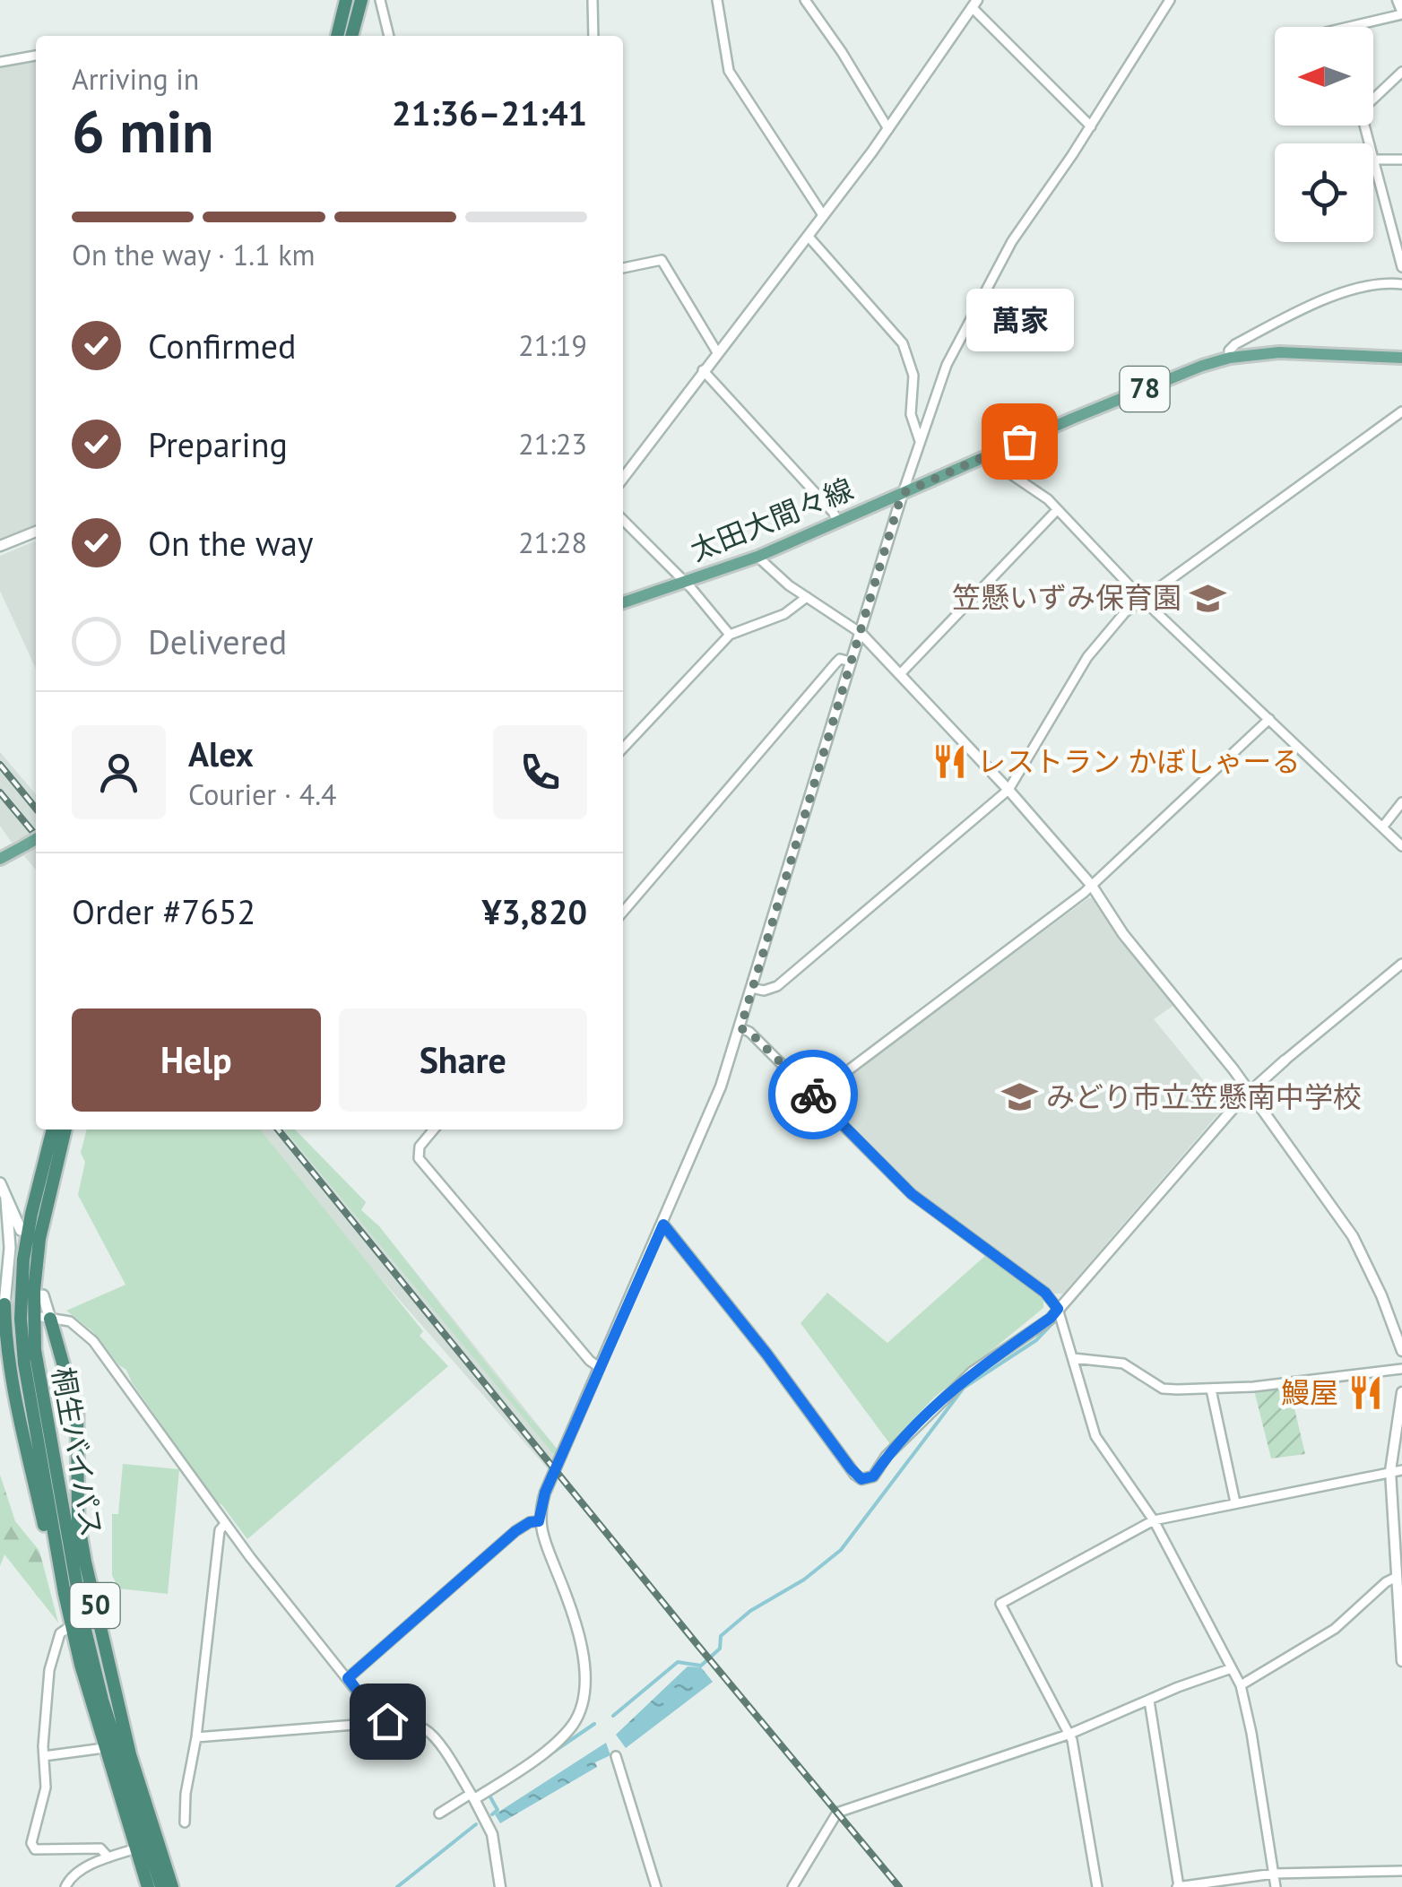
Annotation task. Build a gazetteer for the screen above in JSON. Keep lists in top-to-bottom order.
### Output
{
  "streets": {
    "highway": ["桐生バイパス", "50"],
    "main road": ["78", "太田大間々線"]
  },
  "places": {
    "other": ["萬家"],
    "school or university": ["笠懸いずみ保育園", "みどり市立笠懸南中学校"],
    "restaurant": ["レストラン かぼしゃーる", "鰻屋"]
  },
  "north": "left",
  "page": {
    "heading": ["6 min", "Arriving in", "21:36–21:41"],
    "panel": [
      "Alex",
      "Courier · 4.4",
      "Order #7652",
      "¥3,820"
    ],
    "bar": "On the way · 1.1 km",
    "bubble": "萬家",
    "list": [
      ["Confirmed", "21:19"],
      ["Preparing", "21:23"],
      ["On the way", "21:28"],
      "Delivered"
    ],
    "buttons": ["Help", "Share"]
  }
}
